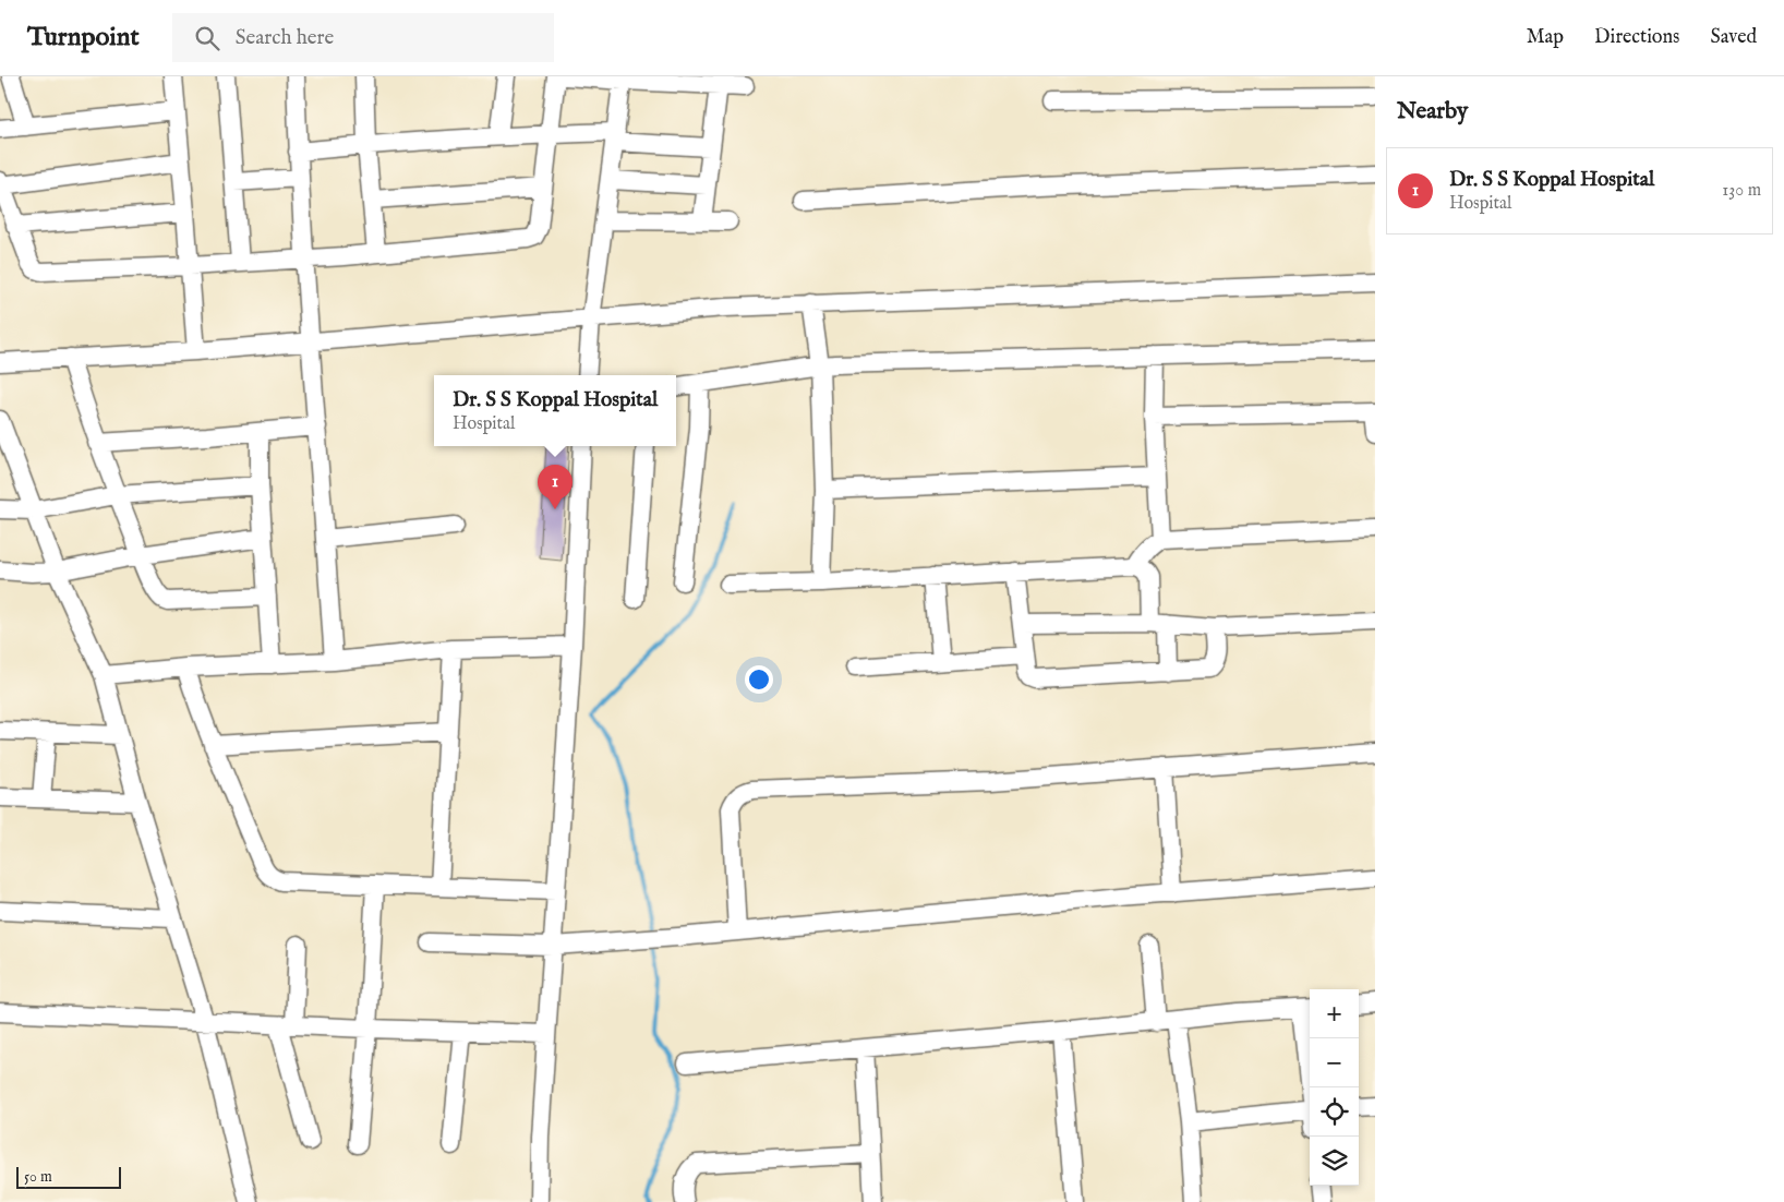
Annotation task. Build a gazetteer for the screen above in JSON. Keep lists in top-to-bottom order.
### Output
{
  "scale_bar": "50 m",
  "page": {
    "header": "Turnpoint",
    "search": "Search here",
    "nav": ["Map", "Directions", "Saved"],
    "heading": "Nearby",
    "list": [
      {
        "mark": "1",
        "name": "Dr. S S Koppal Hospital",
        "note": "Hospital",
        "value": "130 m"
      }
    ],
    "popup": ["Dr. S S Koppal Hospital", "Hospital"],
    "pins": "1",
    "map_buttons": ["+", "−"],
    "scale": "50 m"
  }
}
